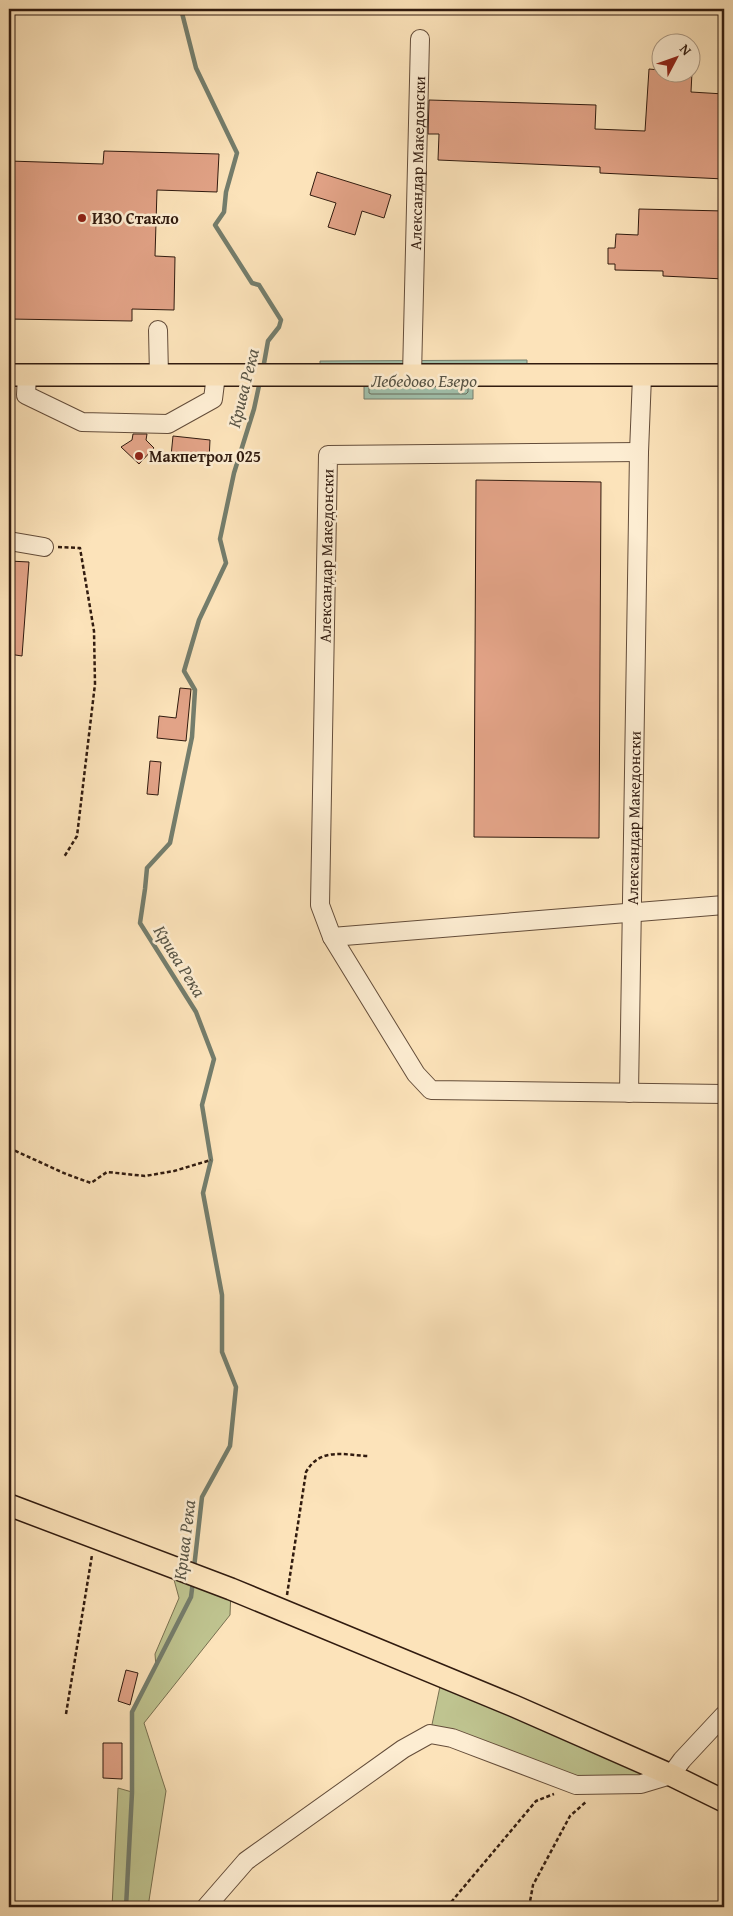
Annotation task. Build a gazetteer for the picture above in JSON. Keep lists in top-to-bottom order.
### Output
{
  "streets": {
    "lane": ["Александар Македонски"]
  },
  "water": ["Лебедово Езеро", "Крива Река"],
  "places": ["ИЗО Стакло", "Макпетрол 025"],
  "north": "top right"
}
